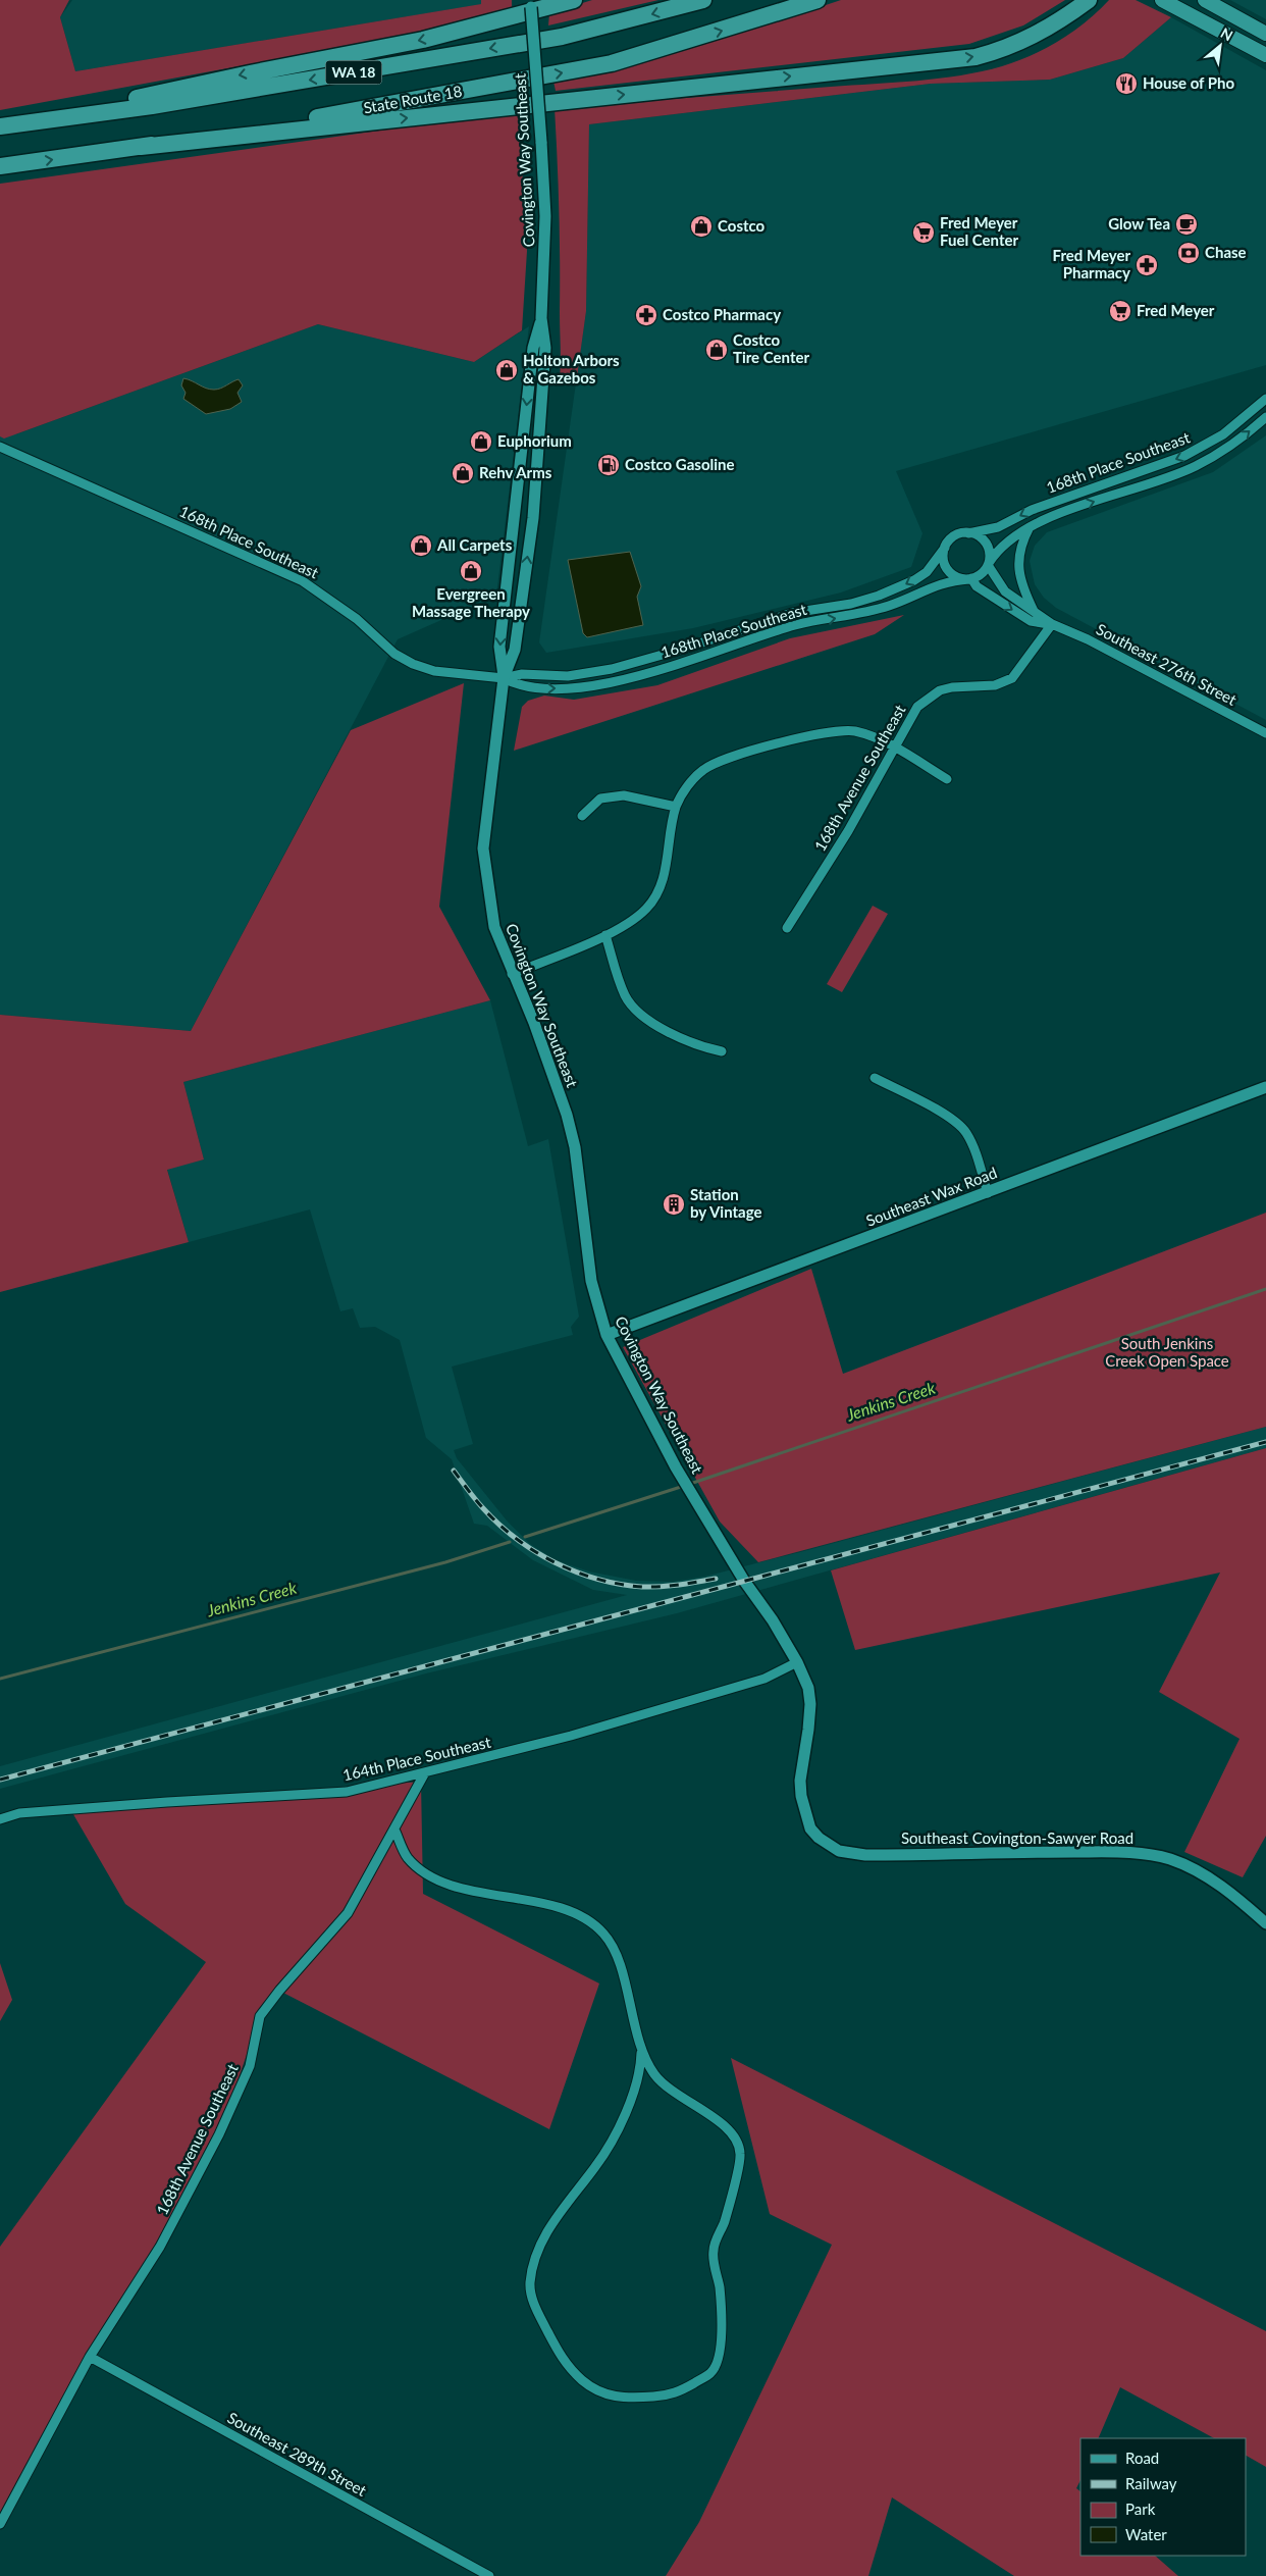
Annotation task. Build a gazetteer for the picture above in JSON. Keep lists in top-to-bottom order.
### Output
{
  "streets": {
    "highway": ["WA 18", "State Route 18"],
    "street": [
      "Covington Way Southeast",
      "168th Place Southeast",
      "Southeast 276th Street",
      "168th Avenue Southeast",
      "Southeast Wax Road",
      "164th Place Southeast",
      "Southeast Covington-Sawyer Road",
      "Southeast 289th Street"
    ]
  },
  "crossings": [
    ["Covington Way Southeast", "168th Place Southeast"],
    ["Covington Way Southeast", "Southeast Wax Road"],
    ["Covington Way Southeast", "164th Place Southeast"],
    ["Covington Way Southeast", "Southeast Covington-Sawyer Road"],
    ["168th Place Southeast", "Southeast 276th Street"],
    ["Southeast 276th Street", "168th Avenue Southeast"],
    ["168th Avenue Southeast", "164th Place Southeast"],
    ["168th Avenue Southeast", "Southeast 289th Street"]
  ],
  "water": ["Jenkins Creek"],
  "parks": ["South Jenkins Creek Open Space"],
  "places": {
    "restaurant": ["House of Pho"],
    "cafe": ["Glow Tea"],
    "shop": [
      "Costco",
      "Costco Tire Center",
      "Holton Arbors & Gazebos",
      "Euphorium",
      "Rehv Arms",
      "All Carpets",
      "Evergreen Massage Therapy"
    ],
    "supermarket": ["Fred Meyer Fuel Center", "Fred Meyer"],
    "bank": ["Chase"],
    "pharmacy": ["Fred Meyer Pharmacy", "Costco Pharmacy"],
    "fuel station": ["Costco Gasoline"],
    "building": ["Station by Vintage"]
  },
  "legend": [
    "Road",
    "Railway",
    "Park",
    "Water"
  ],
  "north": "top right"
}
